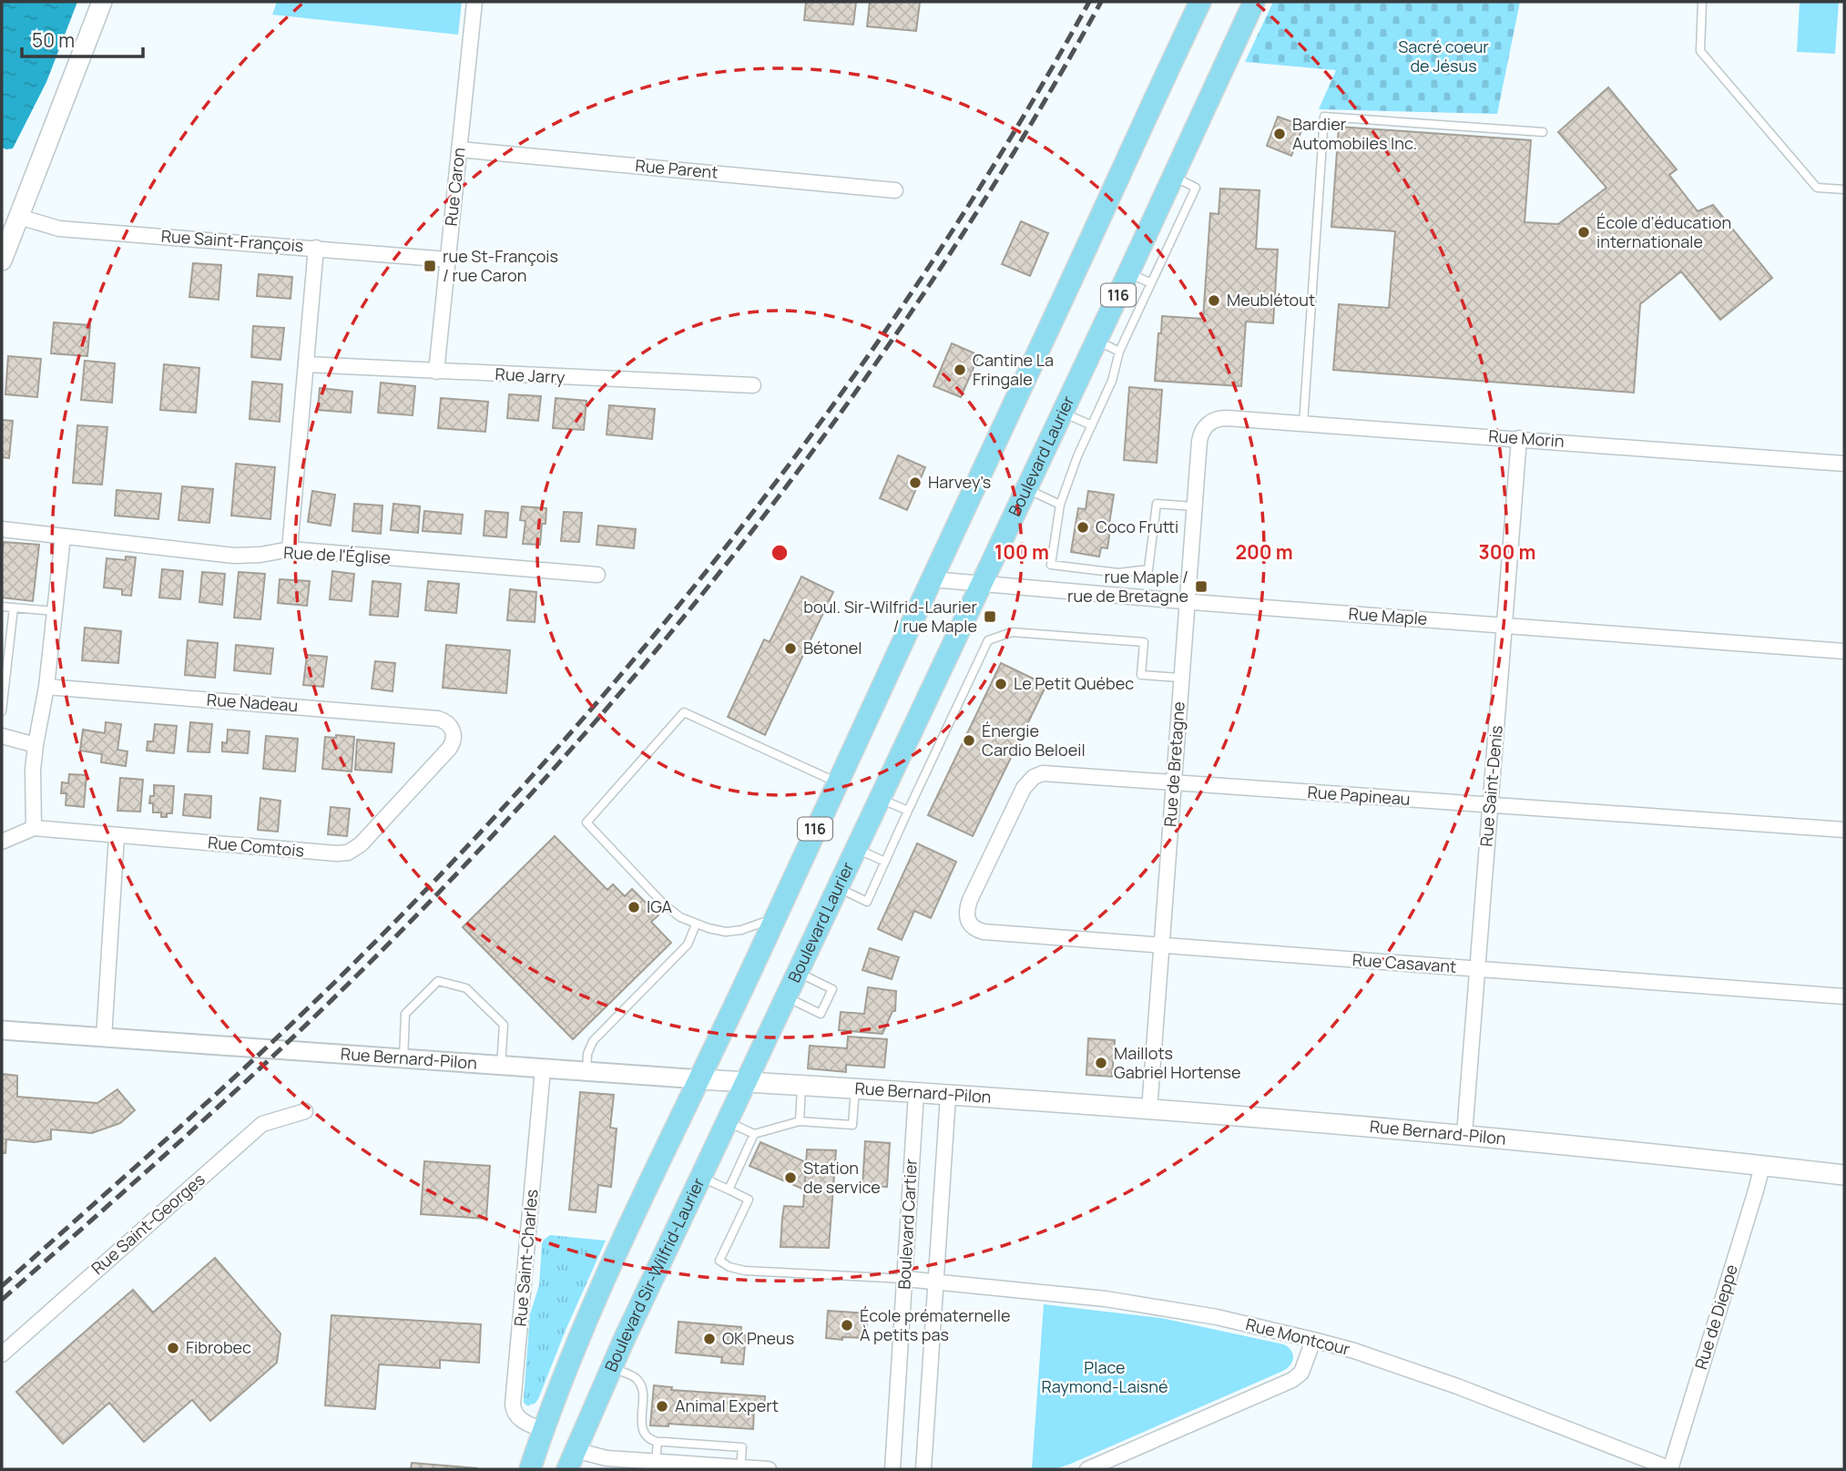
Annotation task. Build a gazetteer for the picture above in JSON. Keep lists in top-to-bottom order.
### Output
{
  "streets": {
    "main road": [
      "116",
      "Boulevard Laurier",
      "Rue Bernard-Pilon",
      "Boulevard Sir-Wilfrid-Laurier"
    ],
    "street": [
      "Rue Parent",
      "Rue Caron",
      "Rue Saint-François",
      "Rue Jarry",
      "Rue Morin",
      "Rue de l'Église",
      "Rue Maple",
      "Rue Nadeau",
      "Rue de Bretagne",
      "Rue Saint-Denis",
      "Rue Papineau",
      "Rue Comtois",
      "Rue Casavant",
      "Rue Saint-Georges",
      "Boulevard Cartier",
      "Rue Saint-Charles",
      "Rue de Dieppe",
      "Rue Montcour"
    ]
  },
  "crossings": [
    ["Rue Parent", "Rue Caron"],
    ["Rue Caron", "Rue Saint-François"],
    ["Rue Caron", "Rue Jarry"],
    ["116", "Rue Maple"],
    ["116", "Rue Bernard-Pilon"],
    ["116", "Rue Saint-Charles"],
    ["Rue Morin", "Rue de Bretagne"],
    ["Rue Morin", "Rue Saint-Denis"],
    ["Boulevard Laurier", "Rue Maple"],
    ["Boulevard Laurier", "Rue Bernard-Pilon"],
    ["Boulevard Laurier", "Boulevard Sir-Wilfrid-Laurier"],
    ["Rue Maple", "Rue de Bretagne"],
    ["Rue Maple", "Rue Saint-Denis"],
    ["Rue Nadeau", "Rue Comtois"],
    ["Rue de Bretagne", "Rue Papineau"],
    ["Rue de Bretagne", "Rue Casavant"],
    ["Rue de Bretagne", "Rue Bernard-Pilon"],
    ["Rue Saint-Denis", "Rue Papineau"],
    ["Rue Saint-Denis", "Rue Casavant"],
    ["Rue Saint-Denis", "Rue Bernard-Pilon"],
    ["Rue Papineau", "Rue Casavant"],
    ["Rue Bernard-Pilon", "Boulevard Cartier"],
    ["Rue Bernard-Pilon", "Rue Saint-Charles"],
    ["Rue Bernard-Pilon", "Boulevard Sir-Wilfrid-Laurier"],
    ["Rue Bernard-Pilon", "Rue de Dieppe"],
    ["Boulevard Cartier", "Rue Montcour"],
    ["Rue de Dieppe", "Rue Montcour"]
  ],
  "parks": ["Sacré coeur de Jésus", "Place Raymond-Laisné"],
  "places": {
    "other": [
      "Bardier Automobiles Inc.",
      "École d’éducation internationale",
      "Meublétout",
      "Cantine La Fringale",
      "Harvey's",
      "Coco Frutti",
      "Bétonel",
      "Le Petit Québec",
      "Énergie Cardio Beloeil",
      "IGA",
      "Maillots Gabriel Hortense",
      "Station de service",
      "École prématernelle À petits pas",
      "OK Pneus",
      "Fibrobec",
      "Animal Expert"
    ],
    "transit": ["rue St-François / rue Caron", "rue Maple / rue de Bretagne", "boul. Sir-Wilfrid-Laurier / rue Maple"]
  },
  "scale_bar": "50 m",
  "rings": ["100 m", "200 m", "300 m"]
}
